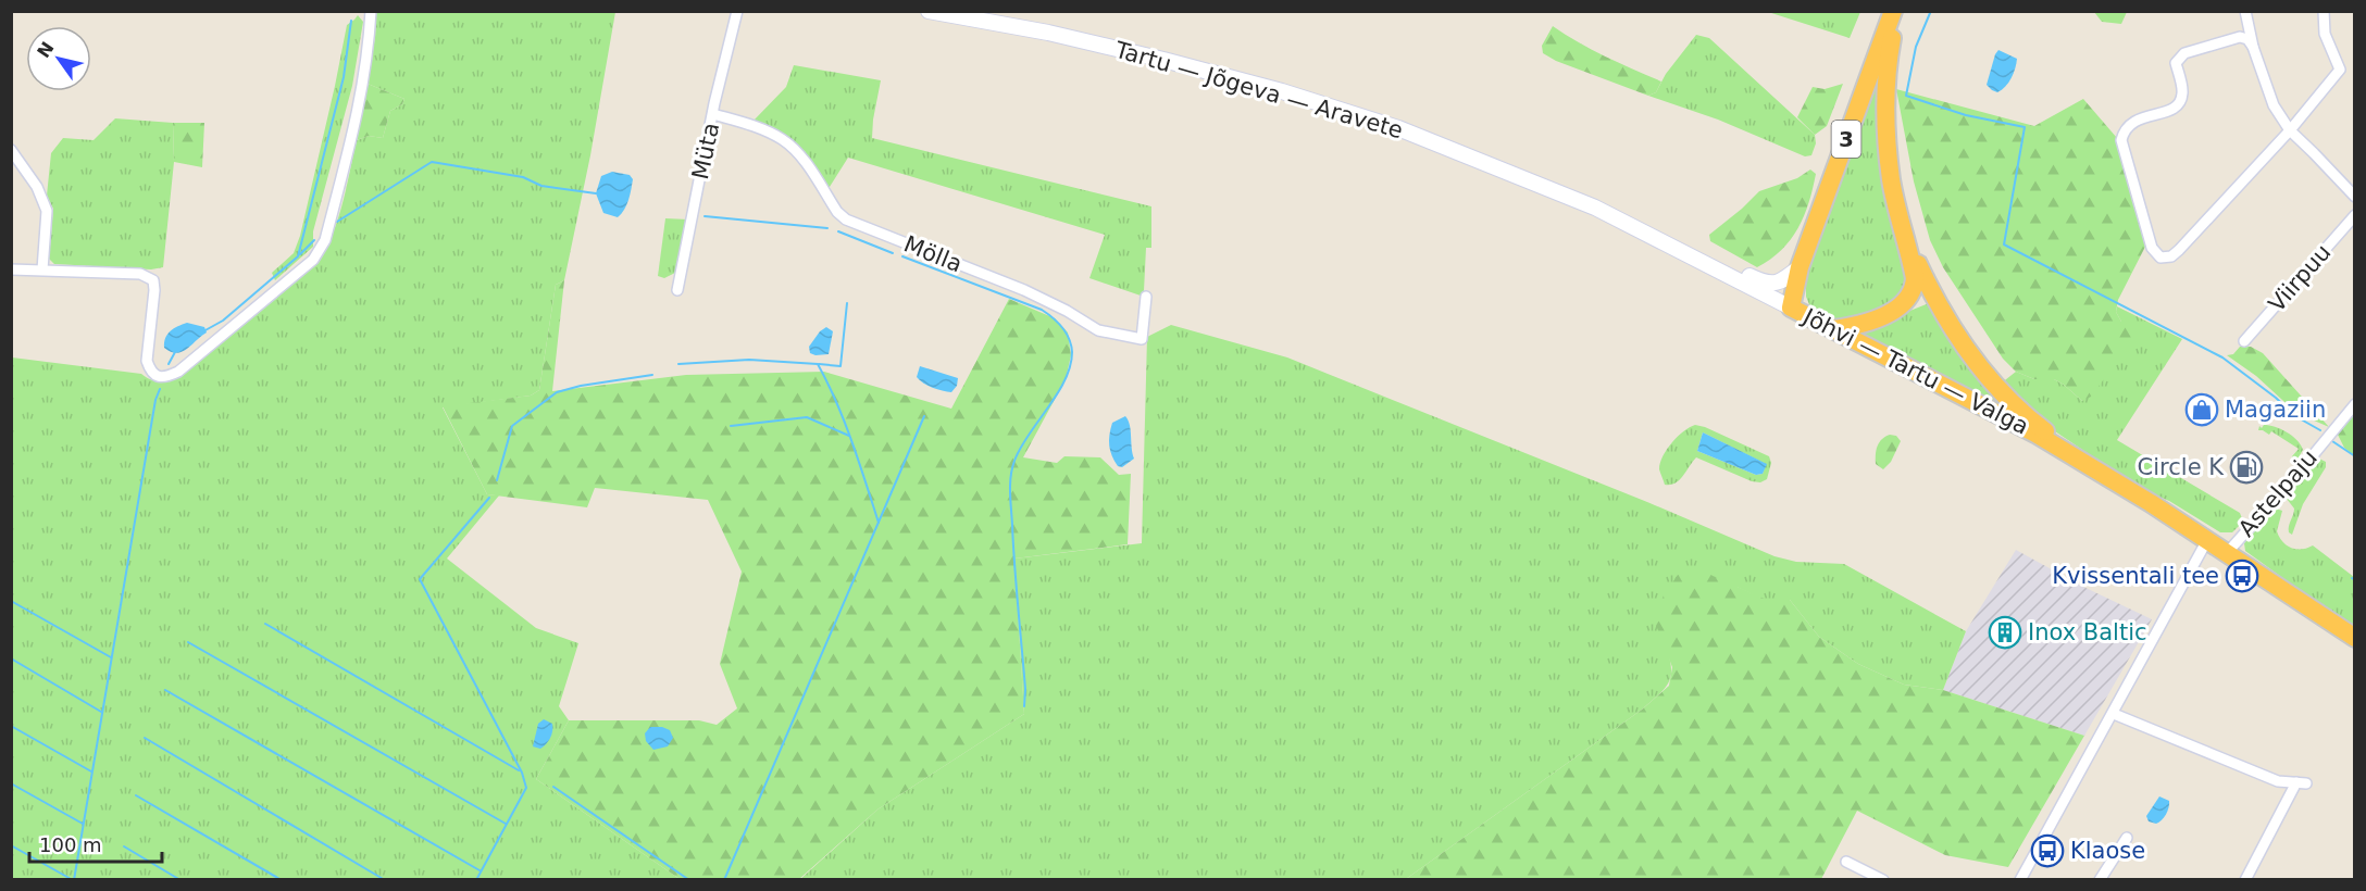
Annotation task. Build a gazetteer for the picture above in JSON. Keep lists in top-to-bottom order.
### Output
{
  "streets": {
    "highway": ["3", "Jõhvi — Tartu — Valga"],
    "main road": ["Tartu — Jõgeva — Aravete"],
    "street": [
      "Müta",
      "Mölla",
      "Viirpuu",
      "Astelpaju"
    ]
  },
  "crossings": [
    ["Tartu — Jõgeva — Aravete", "Jõhvi — Tartu — Valga"],
    ["Müta", "Mölla"],
    ["Jõhvi — Tartu — Valga", "Astelpaju"]
  ],
  "places": {
    "shop": ["Magaziin"],
    "fuel station": ["Circle K"],
    "bus stop": ["Kvissentali tee", "Klaose"],
    "building": ["Inox Baltic"]
  },
  "scale_bar": "100 m",
  "north": "top left"
}
